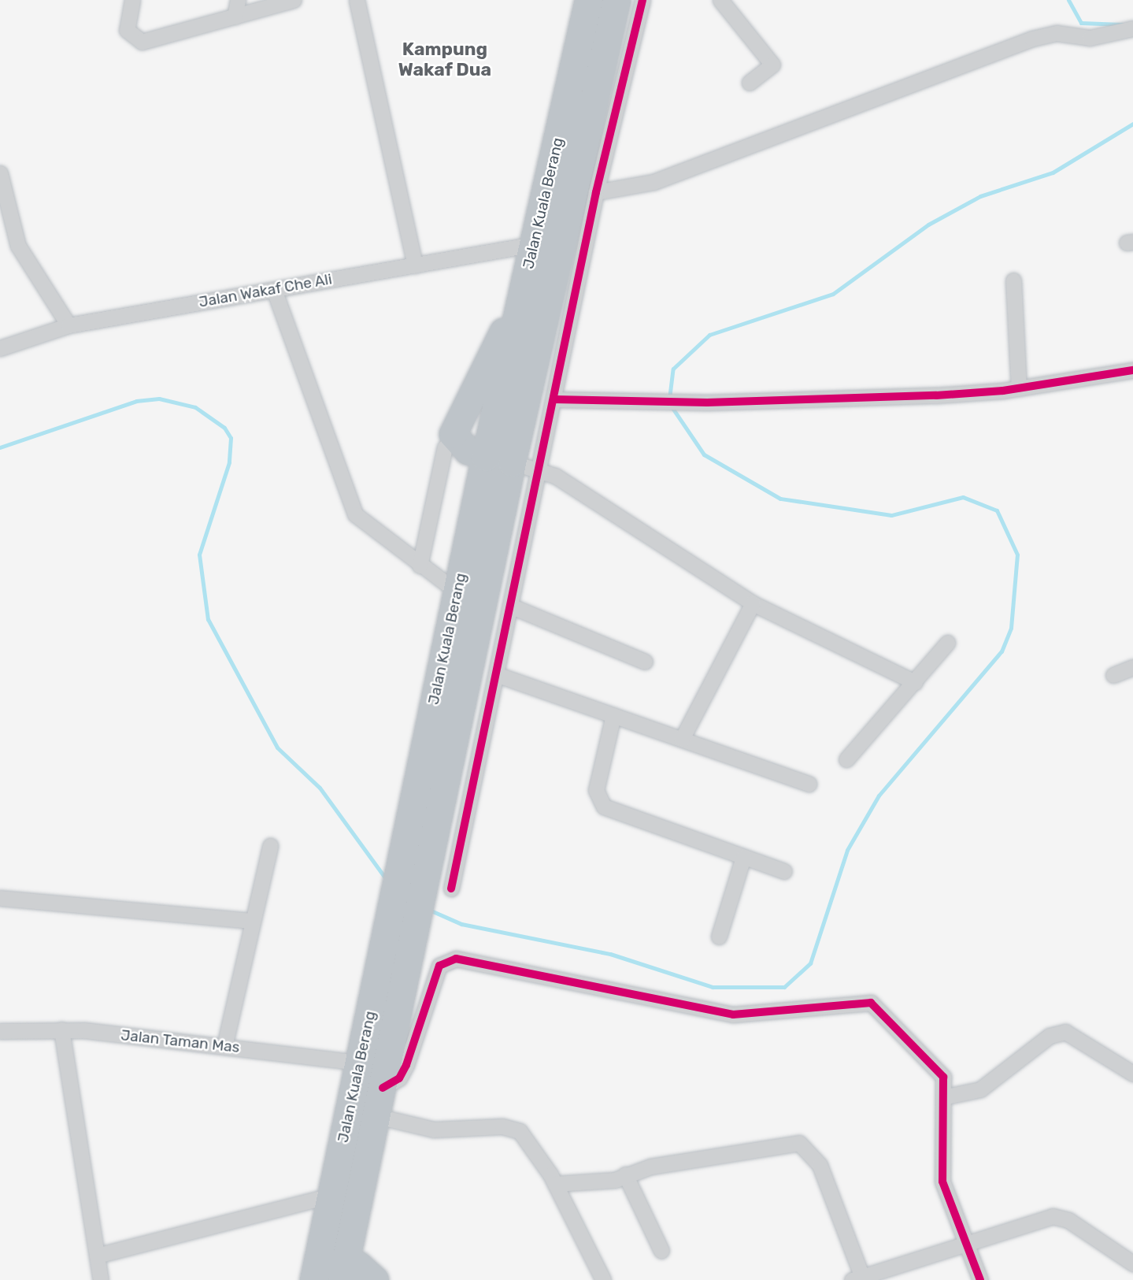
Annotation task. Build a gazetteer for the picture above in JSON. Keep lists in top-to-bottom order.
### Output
{
  "streets": {
    "highway": ["Jalan Kuala Berang"],
    "street": ["Jalan Wakaf Che Ali", "Jalan Taman Mas"]
  },
  "crossings": [
    ["Jalan Kuala Berang", "Jalan Wakaf Che Ali"],
    ["Jalan Kuala Berang", "Jalan Taman Mas"]
  ],
  "districts": ["Kampung Wakaf Dua"]
}
